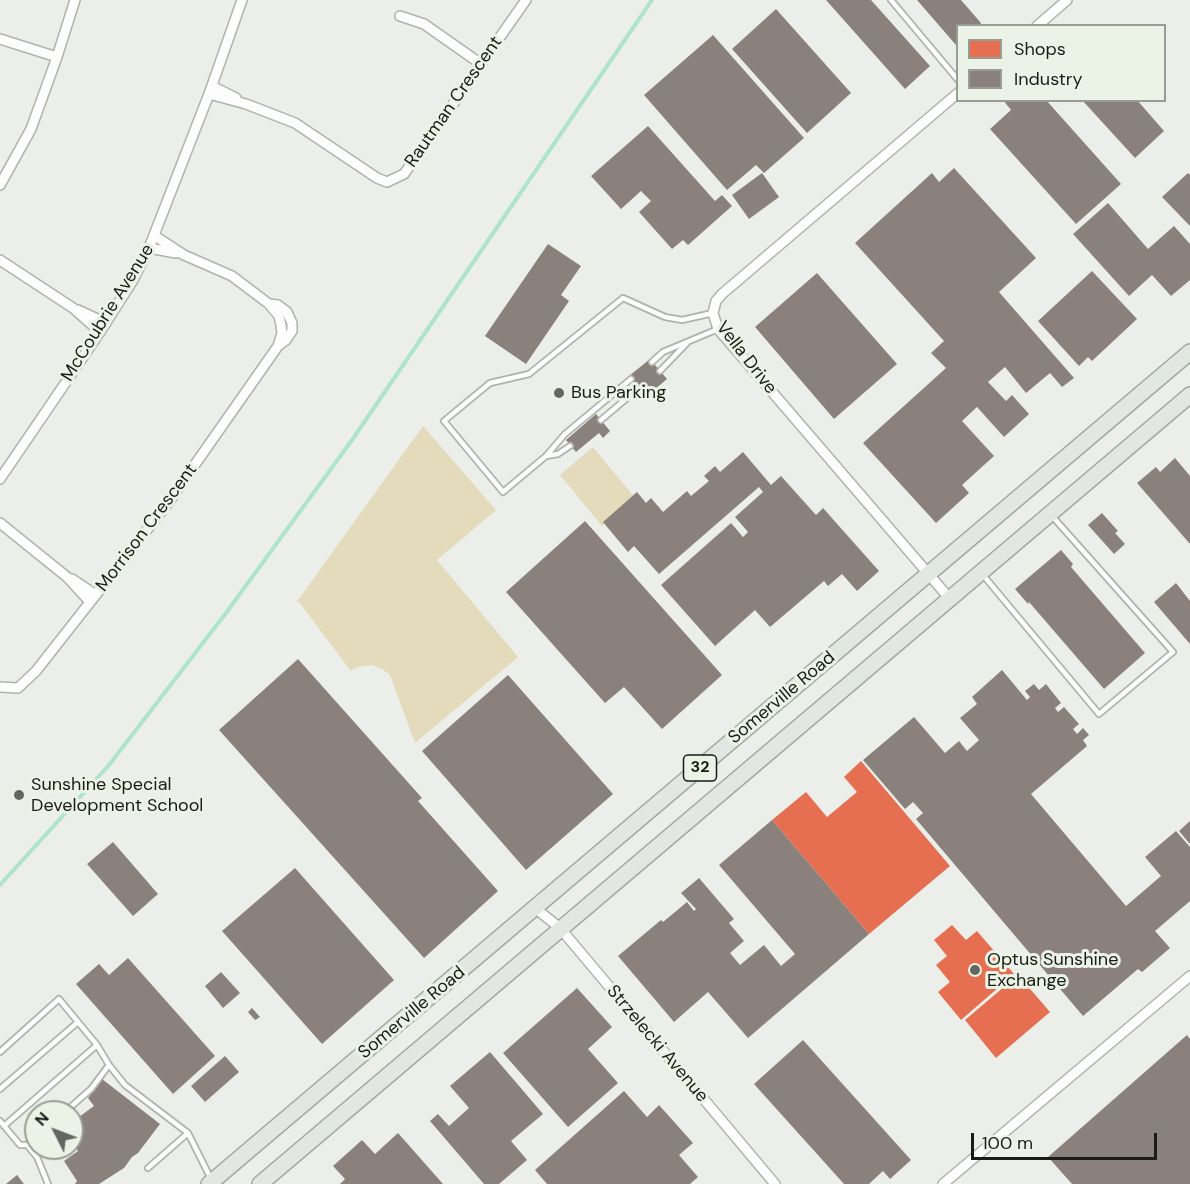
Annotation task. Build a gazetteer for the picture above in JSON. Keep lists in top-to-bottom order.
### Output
{
  "streets": {
    "main road": ["Somerville Road", "32"],
    "street": [
      "Rautman Crescent",
      "McCoubrie Avenue",
      "Vella Drive",
      "Morrison Crescent",
      "Strzelecki Avenue"
    ]
  },
  "crossings": [
    ["Rautman Crescent", "McCoubrie Avenue"],
    ["McCoubrie Avenue", "Morrison Crescent"],
    ["Vella Drive", "Somerville Road"],
    ["Somerville Road", "Strzelecki Avenue"]
  ],
  "places": ["Bus Parking", "Sunshine Special Development School", "Optus Sunshine Exchange"],
  "legend": ["Shops", "Industry"],
  "scale_bar": "100 m",
  "north": "top left"
}
